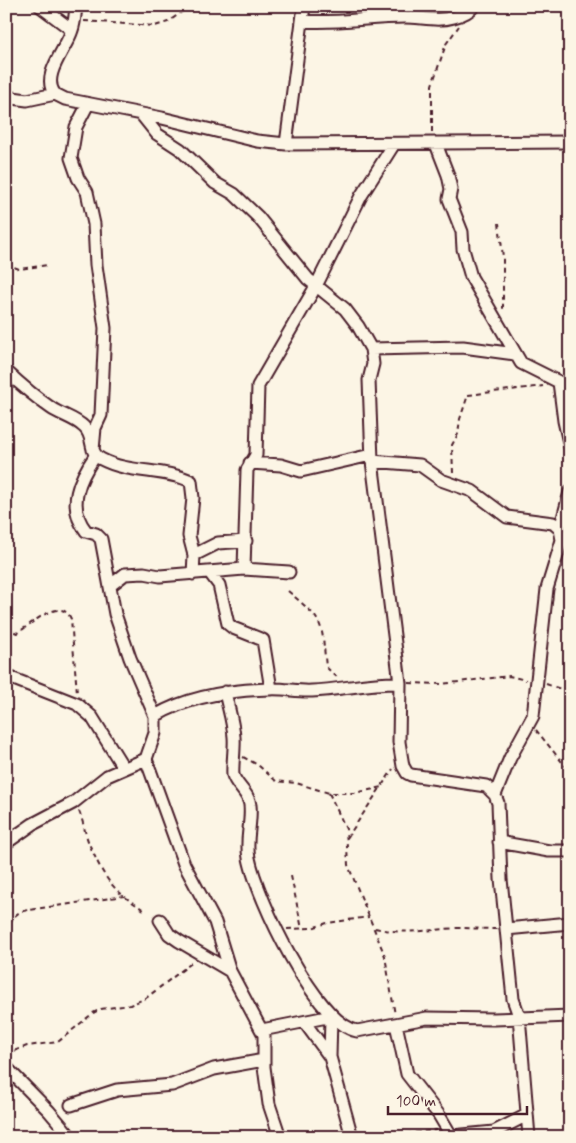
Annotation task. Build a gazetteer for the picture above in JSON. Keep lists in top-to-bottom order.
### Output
{
  "scale_bar": "100 m"
}
